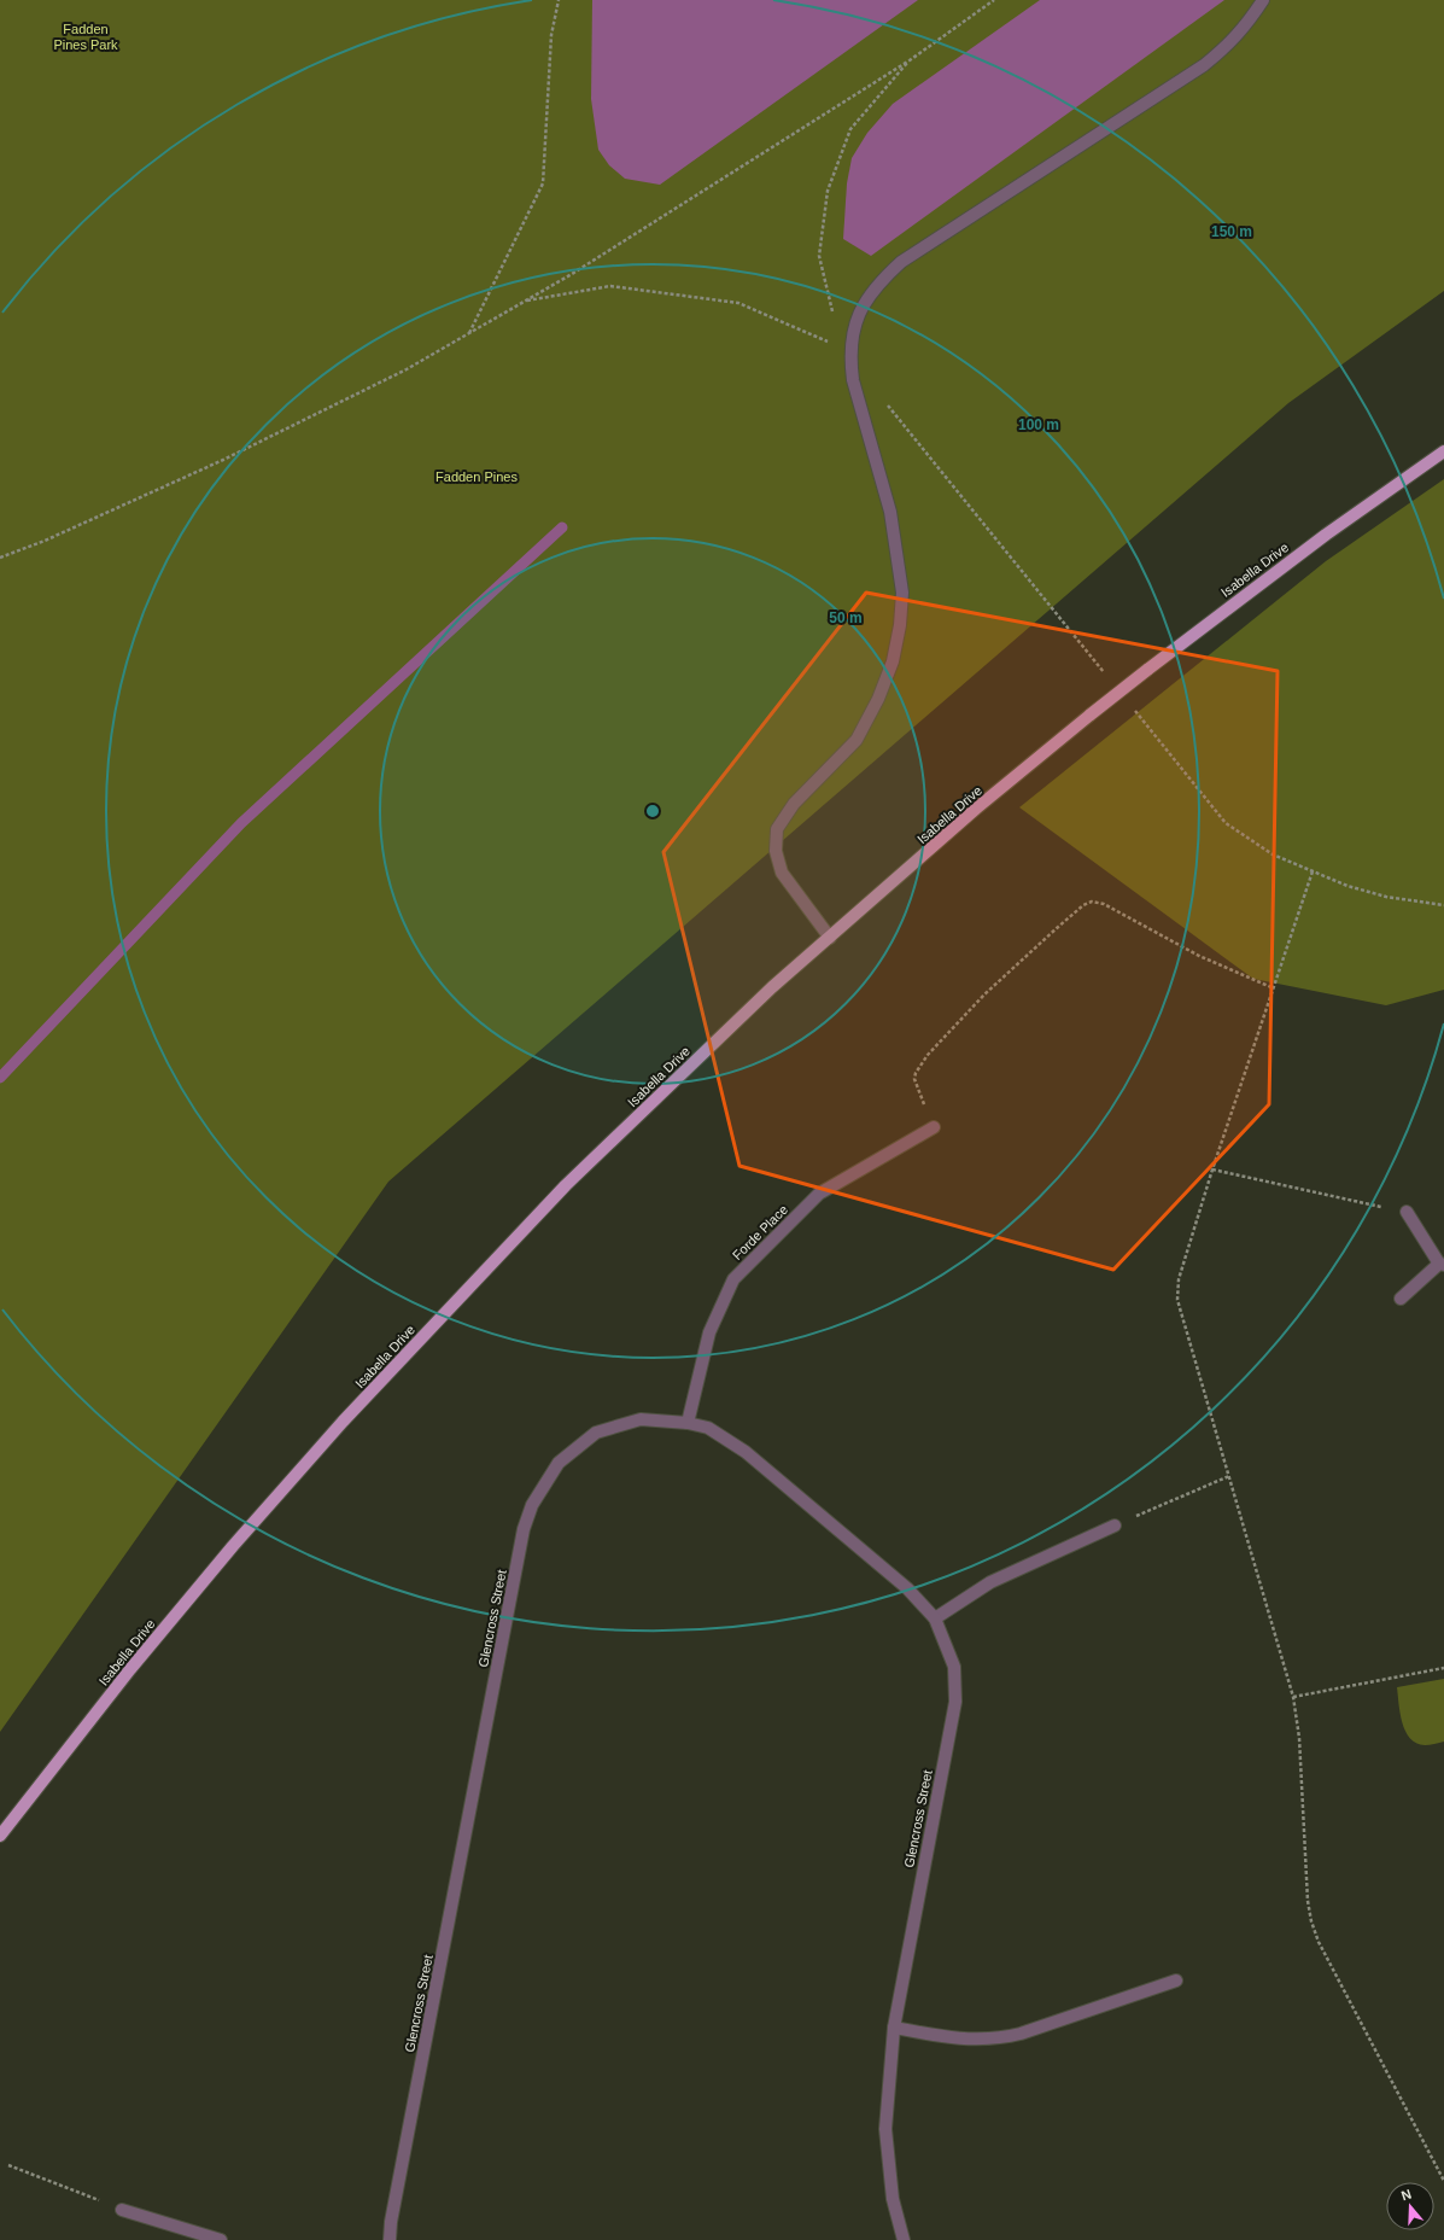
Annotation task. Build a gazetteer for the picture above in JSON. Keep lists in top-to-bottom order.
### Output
{
  "streets": {
    "main road": ["Isabella Drive"],
    "street": ["Forde Place", "Glencross Street"]
  },
  "crossings": [
    ["Forde Place", "Glencross Street"]
  ],
  "parks": ["Fadden Pines Park", "Fadden Pines"],
  "north": "top",
  "rings": ["150 m", "100 m", "50 m"]
}
